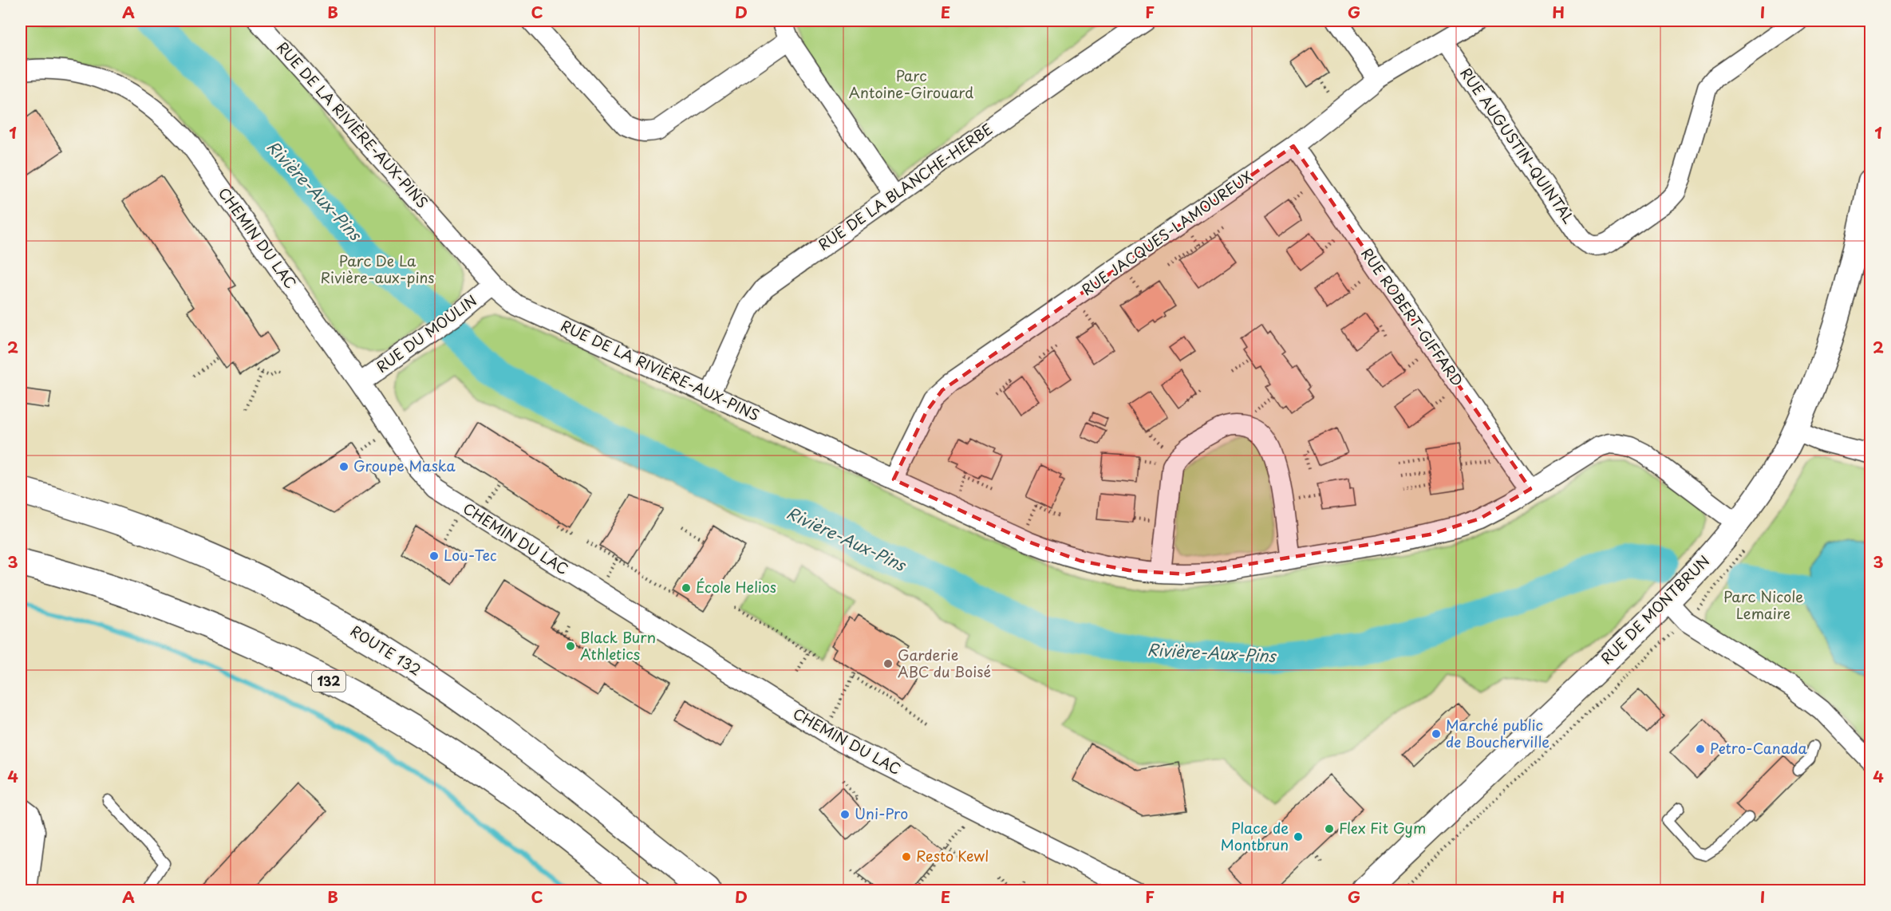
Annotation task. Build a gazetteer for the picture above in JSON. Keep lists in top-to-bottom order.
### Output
{
  "streets": {
    "highway": ["ROUTE 132", "132"],
    "street": [
      "RUE DE LA RIVIÈRE-AUX-PINS",
      "RUE AUGUSTIN-QUINTAL",
      "RUE DE LA BLANCHE-HERBE",
      "RUE JACQUES-LAMOUREUX",
      "CHEMIN DU LAC",
      "RUE ROBERT-GIFFARD",
      "RUE DU MOULIN",
      "RUE DE MONTBRUN"
    ]
  },
  "crossings": [
    ["RUE DE LA RIVIÈRE-AUX-PINS", "RUE DE LA BLANCHE-HERBE"],
    ["RUE DE LA RIVIÈRE-AUX-PINS", "RUE JACQUES-LAMOUREUX"],
    ["RUE DE LA RIVIÈRE-AUX-PINS", "RUE ROBERT-GIFFARD"],
    ["RUE DE LA RIVIÈRE-AUX-PINS", "RUE DU MOULIN"],
    ["RUE DE LA RIVIÈRE-AUX-PINS", "RUE DE MONTBRUN"],
    ["RUE AUGUSTIN-QUINTAL", "RUE JACQUES-LAMOUREUX"],
    ["RUE JACQUES-LAMOUREUX", "RUE ROBERT-GIFFARD"],
    ["CHEMIN DU LAC", "RUE DU MOULIN"]
  ],
  "water": ["Rivière-Aux-Pins"],
  "parks": ["Parc Antoine-Girouard", "Parc De La Rivière-aux-pins", "Parc Nicole Lemaire"],
  "places": [
    "Groupe Maska",
    "Lou-Tec",
    "École Helios",
    "Black Burn Athletics",
    "Garderie ABC du Boisé",
    "Marché public de Boucherville",
    "Petro-Canada",
    "Uni-Pro",
    "Flex Fit Gym",
    "Place de Montbrun",
    "Resto Kewl"
  ],
  "grid": {
    "columns": [
      "A",
      "B",
      "C",
      "D",
      "E",
      "F",
      "G",
      "H",
      "I"
    ],
    "rows": [
      "1",
      "2",
      "3",
      "4"
    ]
  }
}
